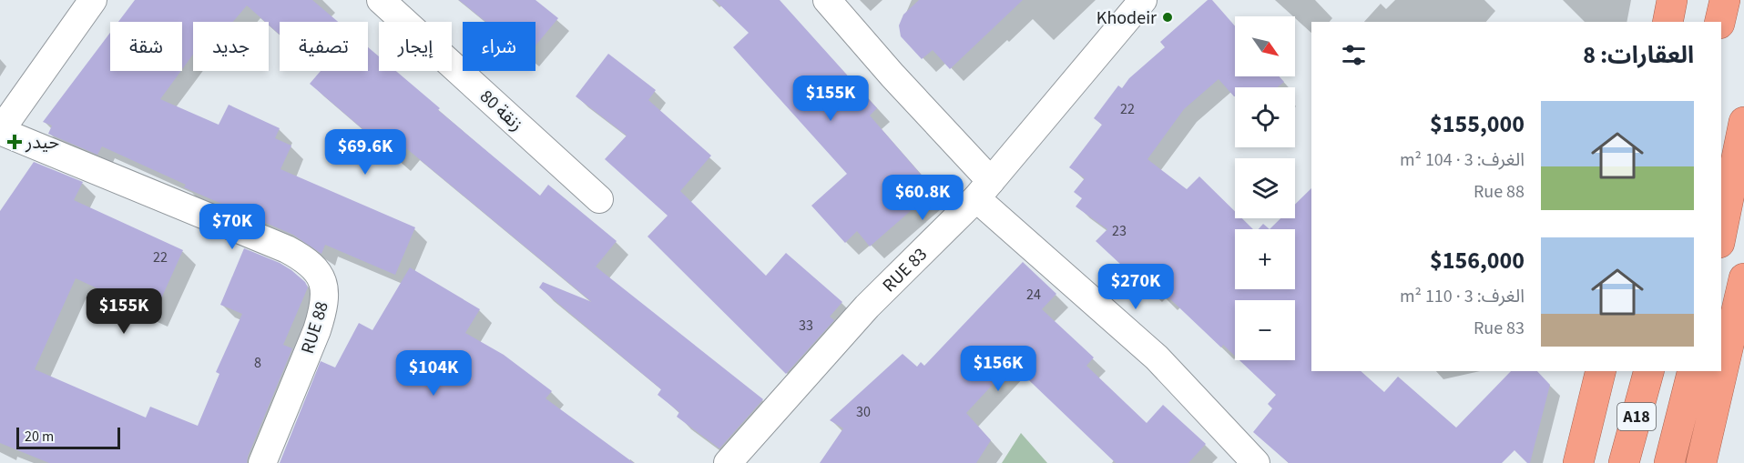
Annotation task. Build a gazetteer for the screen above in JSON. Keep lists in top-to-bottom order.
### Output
{
  "streets": {
    "highway": ["A18"],
    "street": ["زنقة 80", "RUE 83", "RUE 88"]
  },
  "places": {
    "other": ["Khodeir"],
    "health": ["حيدر"]
  },
  "house_numbers": [
    "22",
    "23",
    "22",
    "24",
    "33",
    "8",
    "30"
  ],
  "scale_bar": "20 m",
  "north": "bottom right",
  "page": {
    "map_buttons": ["+", "−"],
    "chip": [
      "شراء",
      "إيجار",
      "تصفية",
      "جديد",
      "شقة"
    ],
    "heading": "العقارات: 8",
    "price": [
      "$155K",
      "$69.6K",
      "$60.8K",
      "$70K",
      "$270K",
      "$155K",
      "$156K",
      "$104K"
    ],
    "list": [
      {
        "name": "$155,000",
        "note": "الغرف: 3 · 104 m² · Rue 88"
      },
      {
        "name": "$156,000",
        "note": "الغرف: 3 · 110 m² · Rue 83"
      }
    ],
    "scale": "20 m"
  }
}
